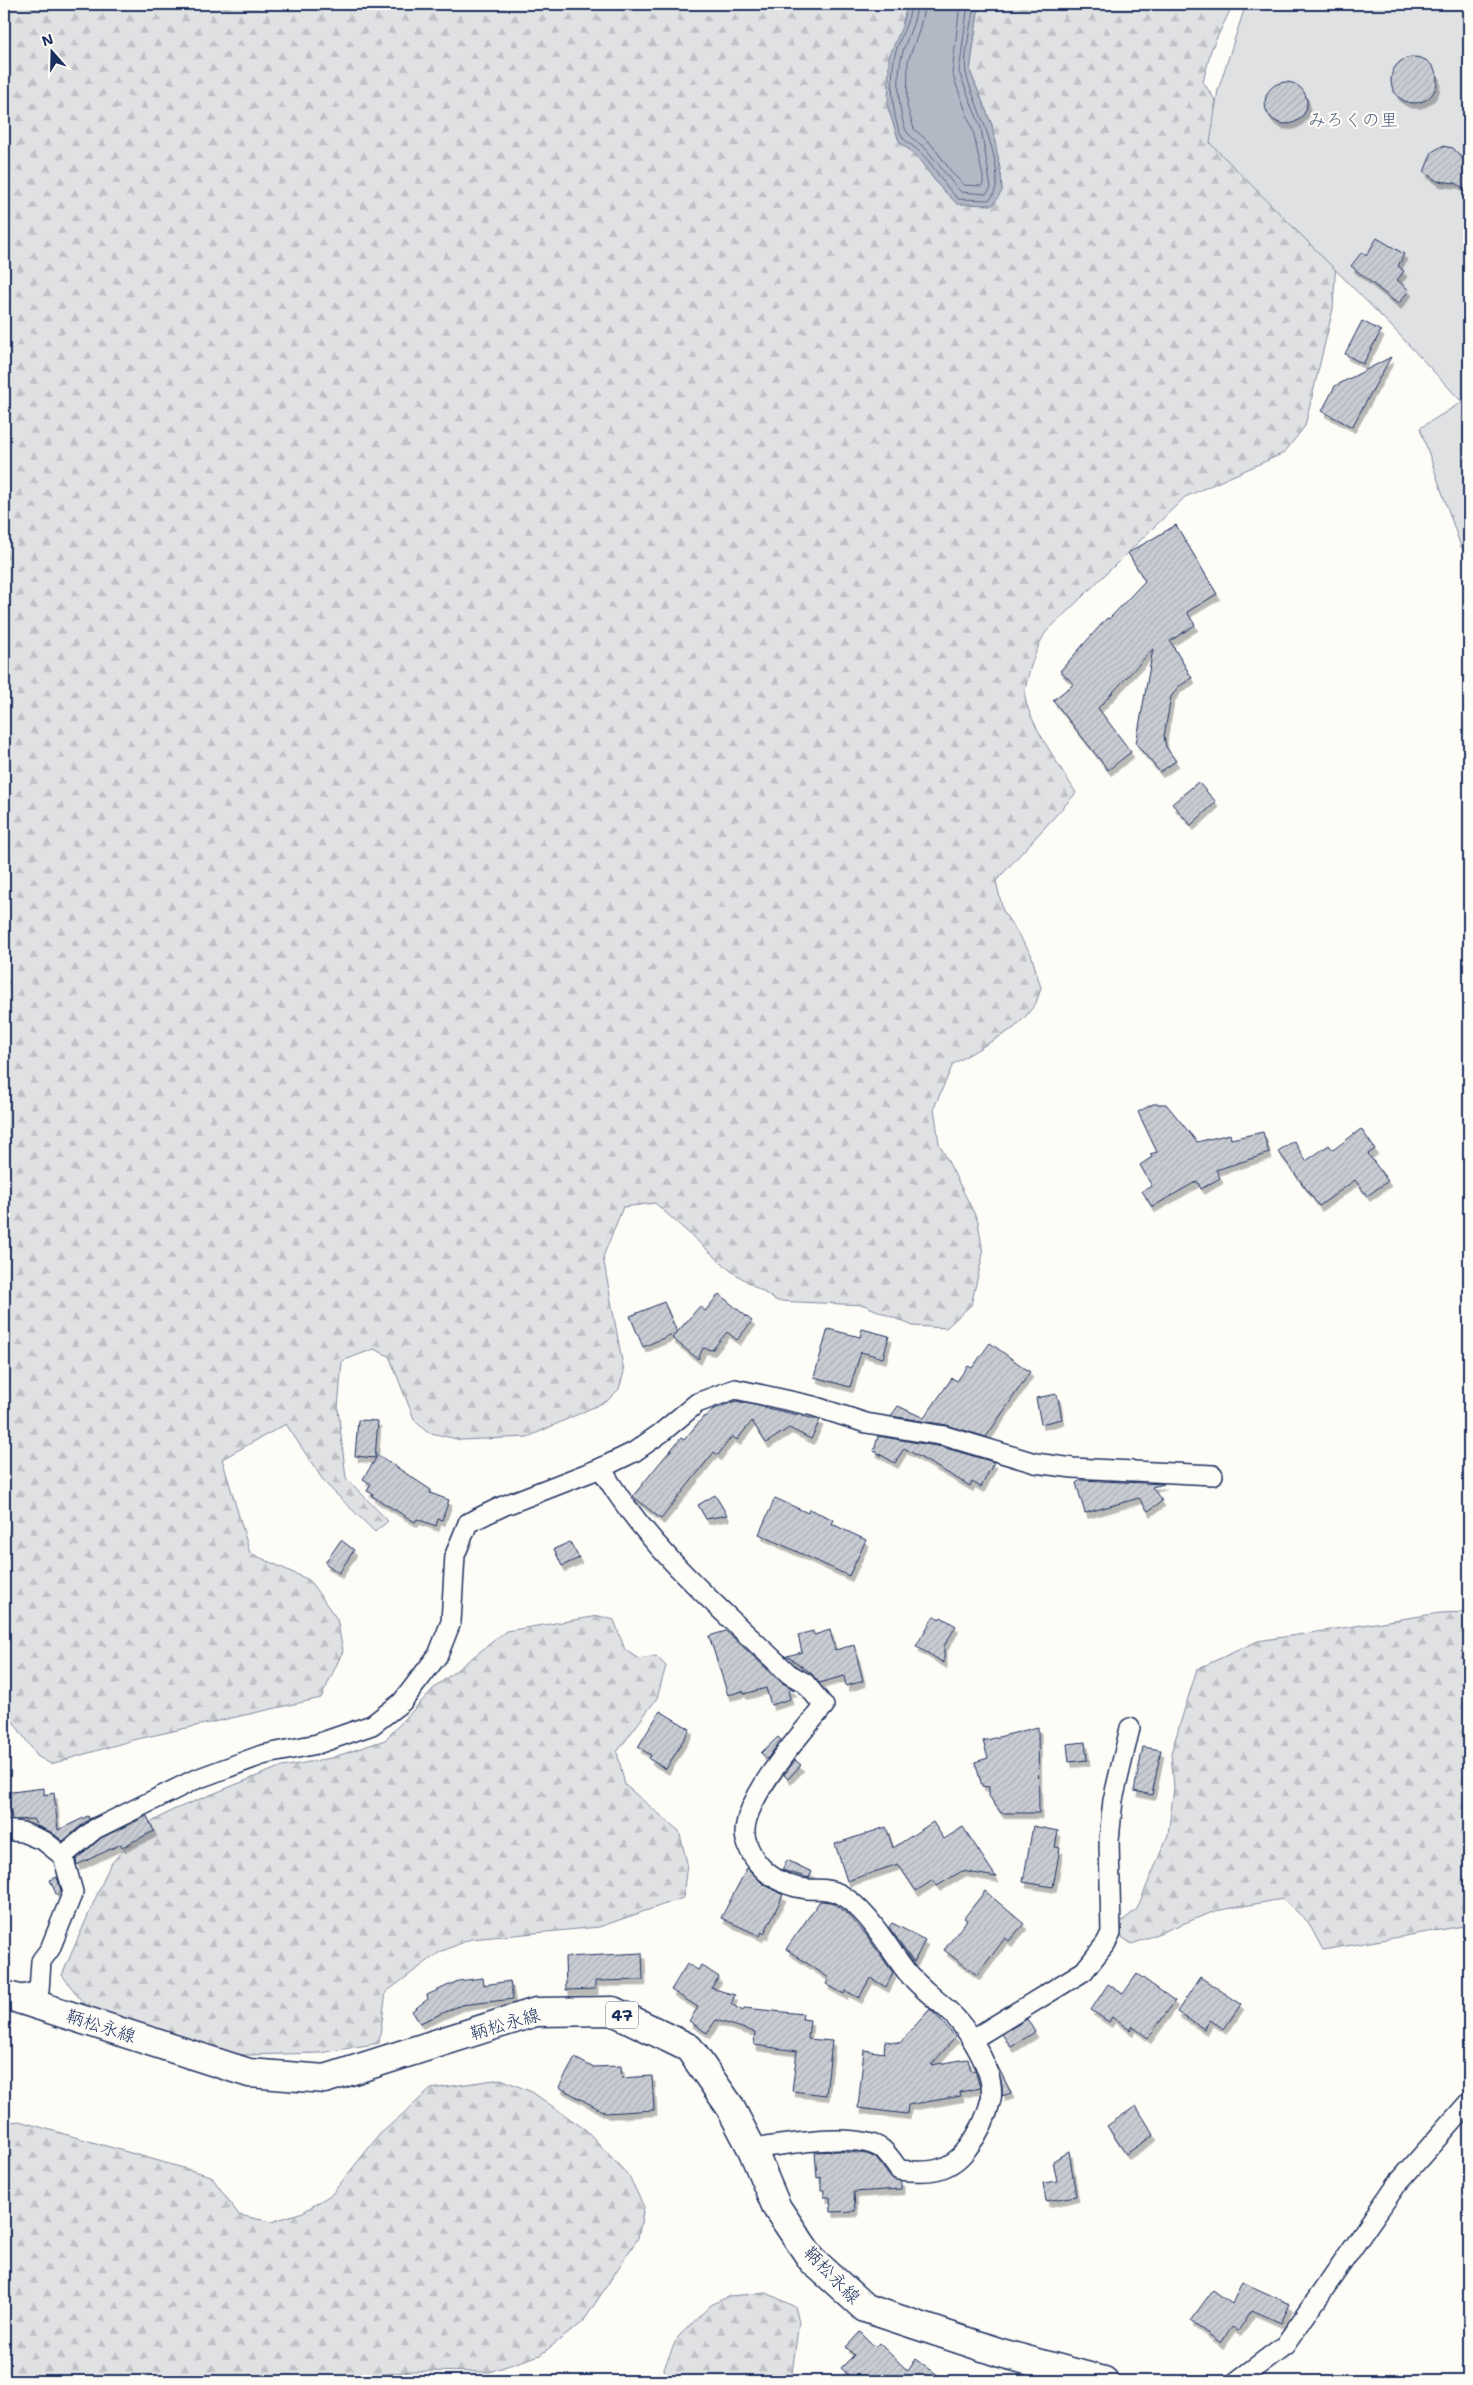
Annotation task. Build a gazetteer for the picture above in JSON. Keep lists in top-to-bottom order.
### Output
{
  "streets": {
    "main road": ["47", "鞆松永線"]
  },
  "parks": ["みろくの里"],
  "north": "top"
}
